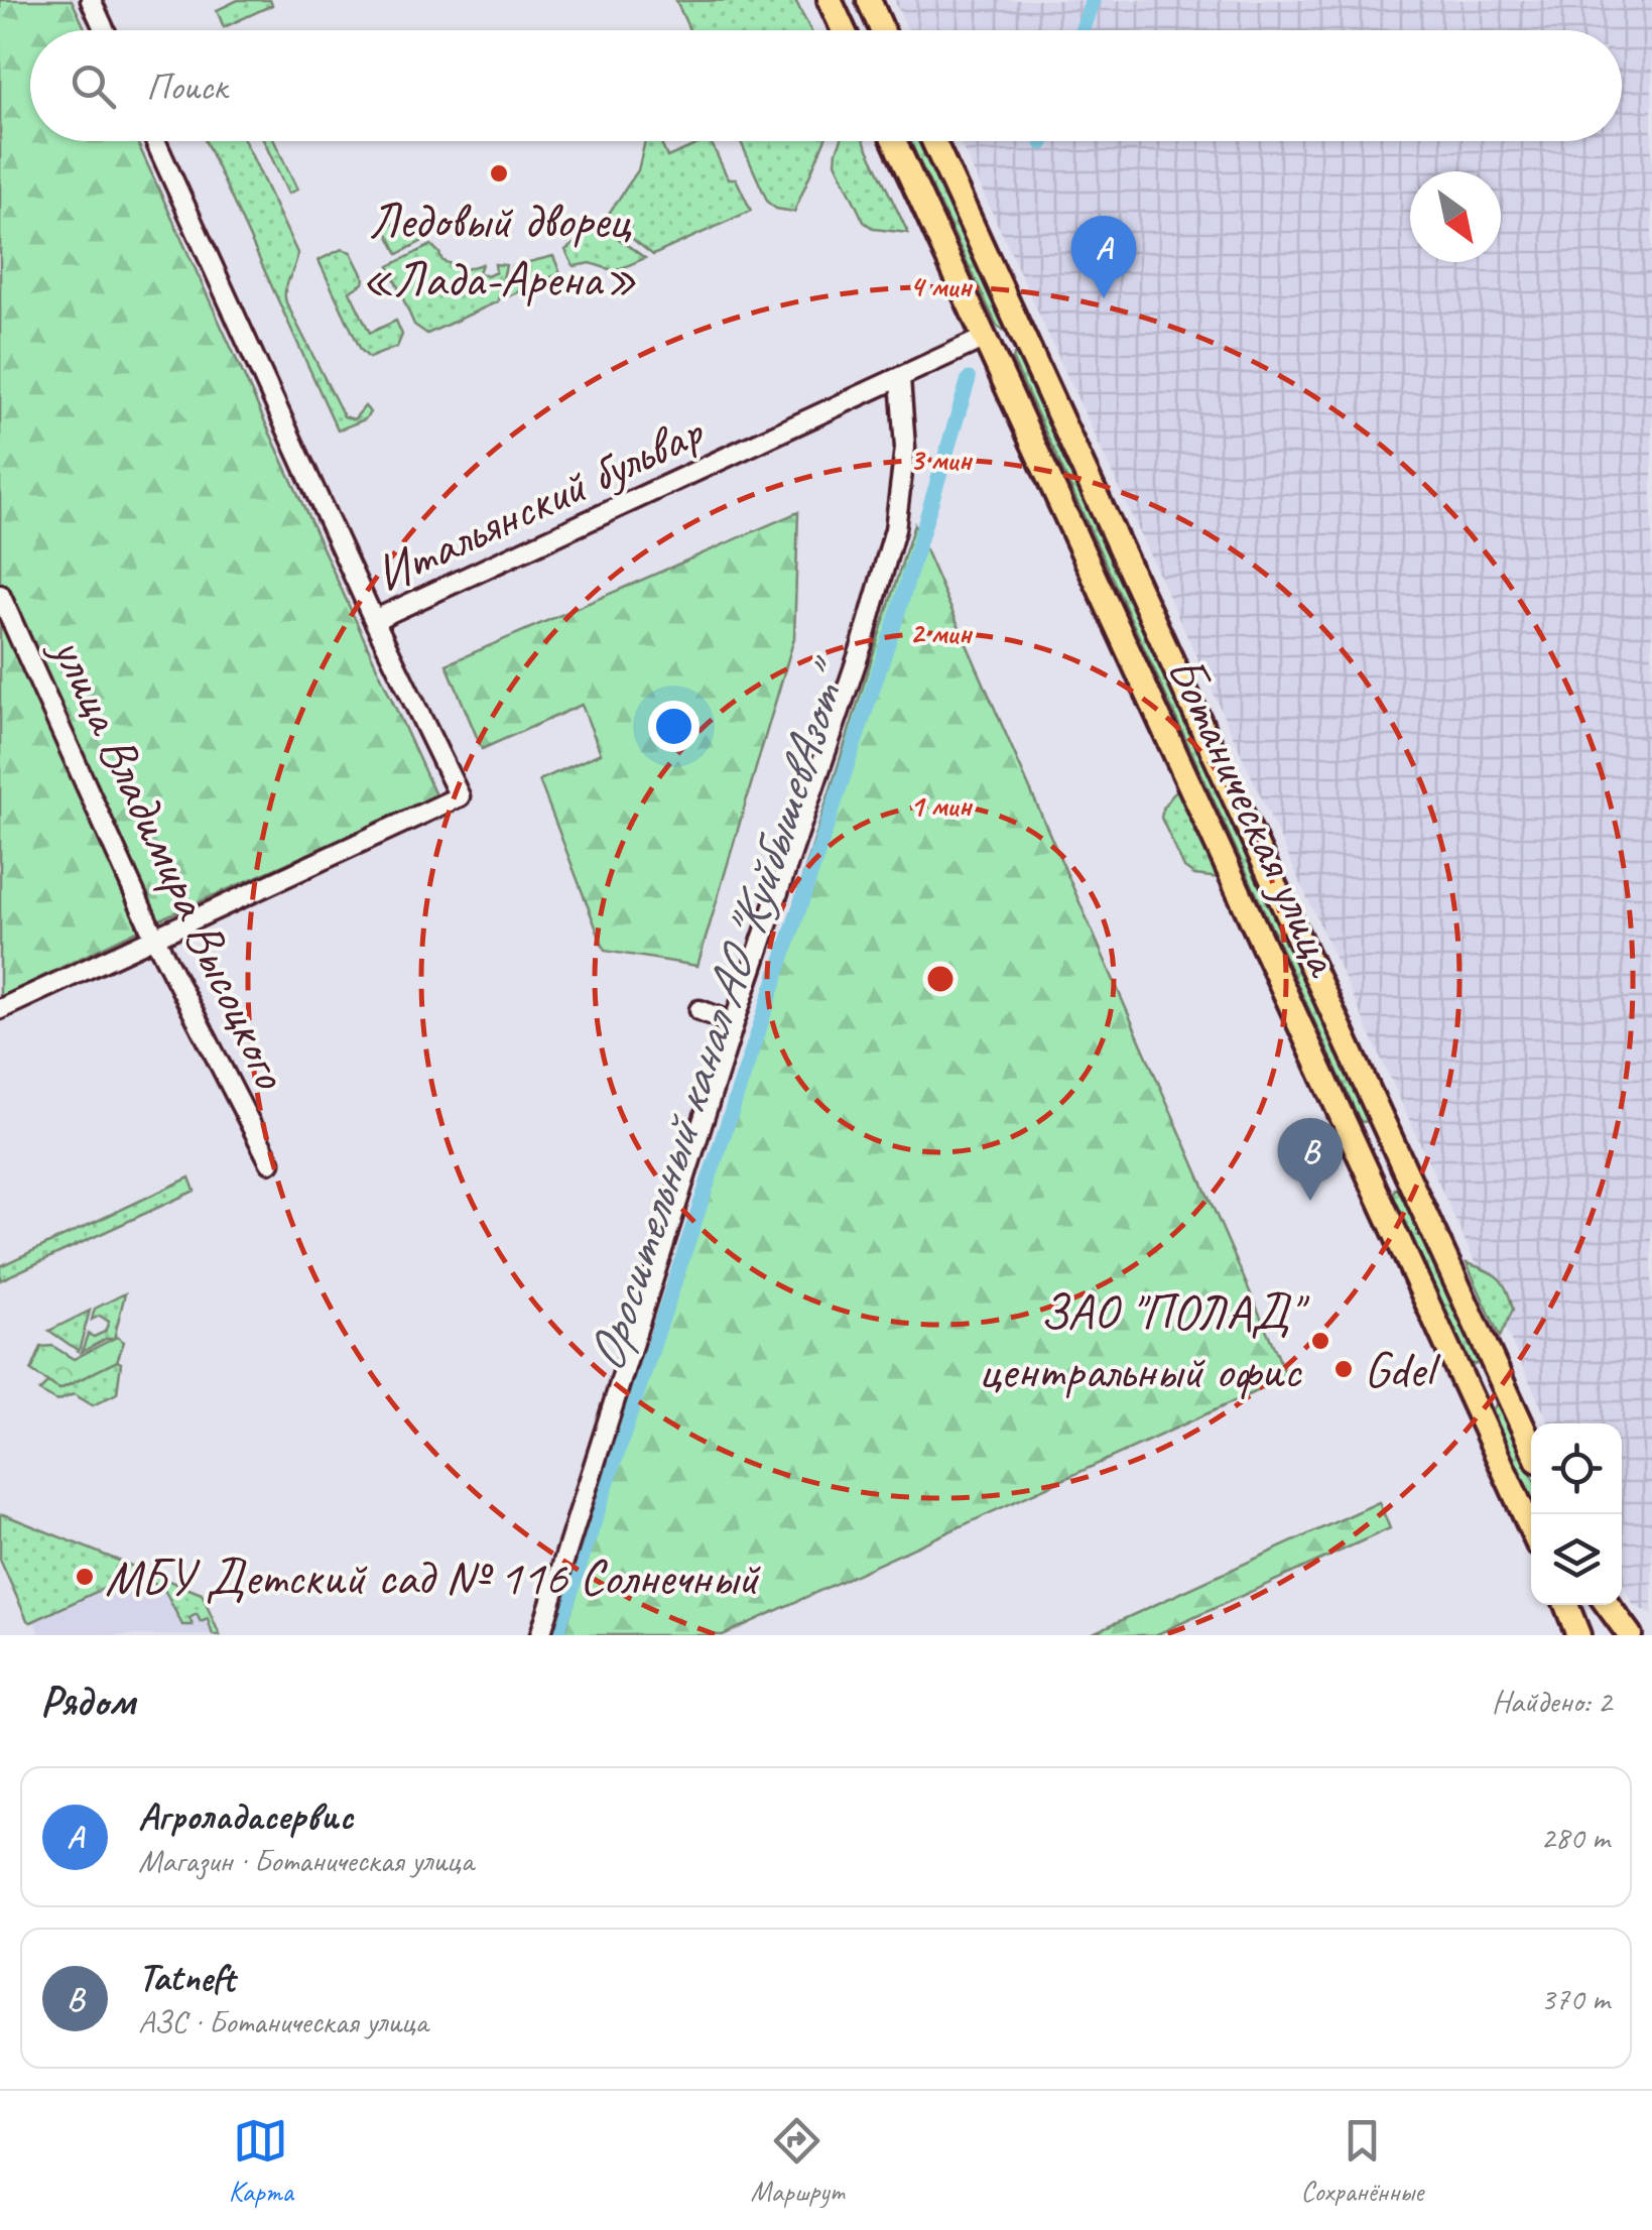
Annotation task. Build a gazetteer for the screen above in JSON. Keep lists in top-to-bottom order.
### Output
{
  "streets": {
    "main road": ["Ботаническая улица"],
    "street": ["Итальянский бульвар", "улица Владимира Высоцкого"]
  },
  "crossings": [
    ["Итальянский бульвар", "Ботаническая улица"],
    ["Итальянский бульвар", "улица Владимира Высоцкого"]
  ],
  "water": ["Оросительный канал АО \"КуйбышевАзот\""],
  "places": [
    "Ледовый дворец «Лада-Арена»",
    "ЗАО \"ПОЛАД\" центральный офис",
    "Gdel",
    "МБУ Детский сад № 116 Солнечный"
  ],
  "north": "bottom right",
  "page": {
    "search": "Поиск",
    "pins": ["A", "B"],
    "heading": ["Рядом", "Найдено: 2"],
    "list": [
      {
        "mark": "A",
        "name": "Агроладасервис",
        "note": "Магазин · Ботаническая улица",
        "value": "280 m"
      },
      {
        "mark": "B",
        "name": "Tatneft",
        "note": "АЗС · Ботаническая улица",
        "value": "370 m"
      }
    ],
    "nav": ["Карта", "Маршрут", "Сохранённые"]
  },
  "rings": [
    "4 мин",
    "3 мин",
    "2 мин",
    "1 мин"
  ]
}
